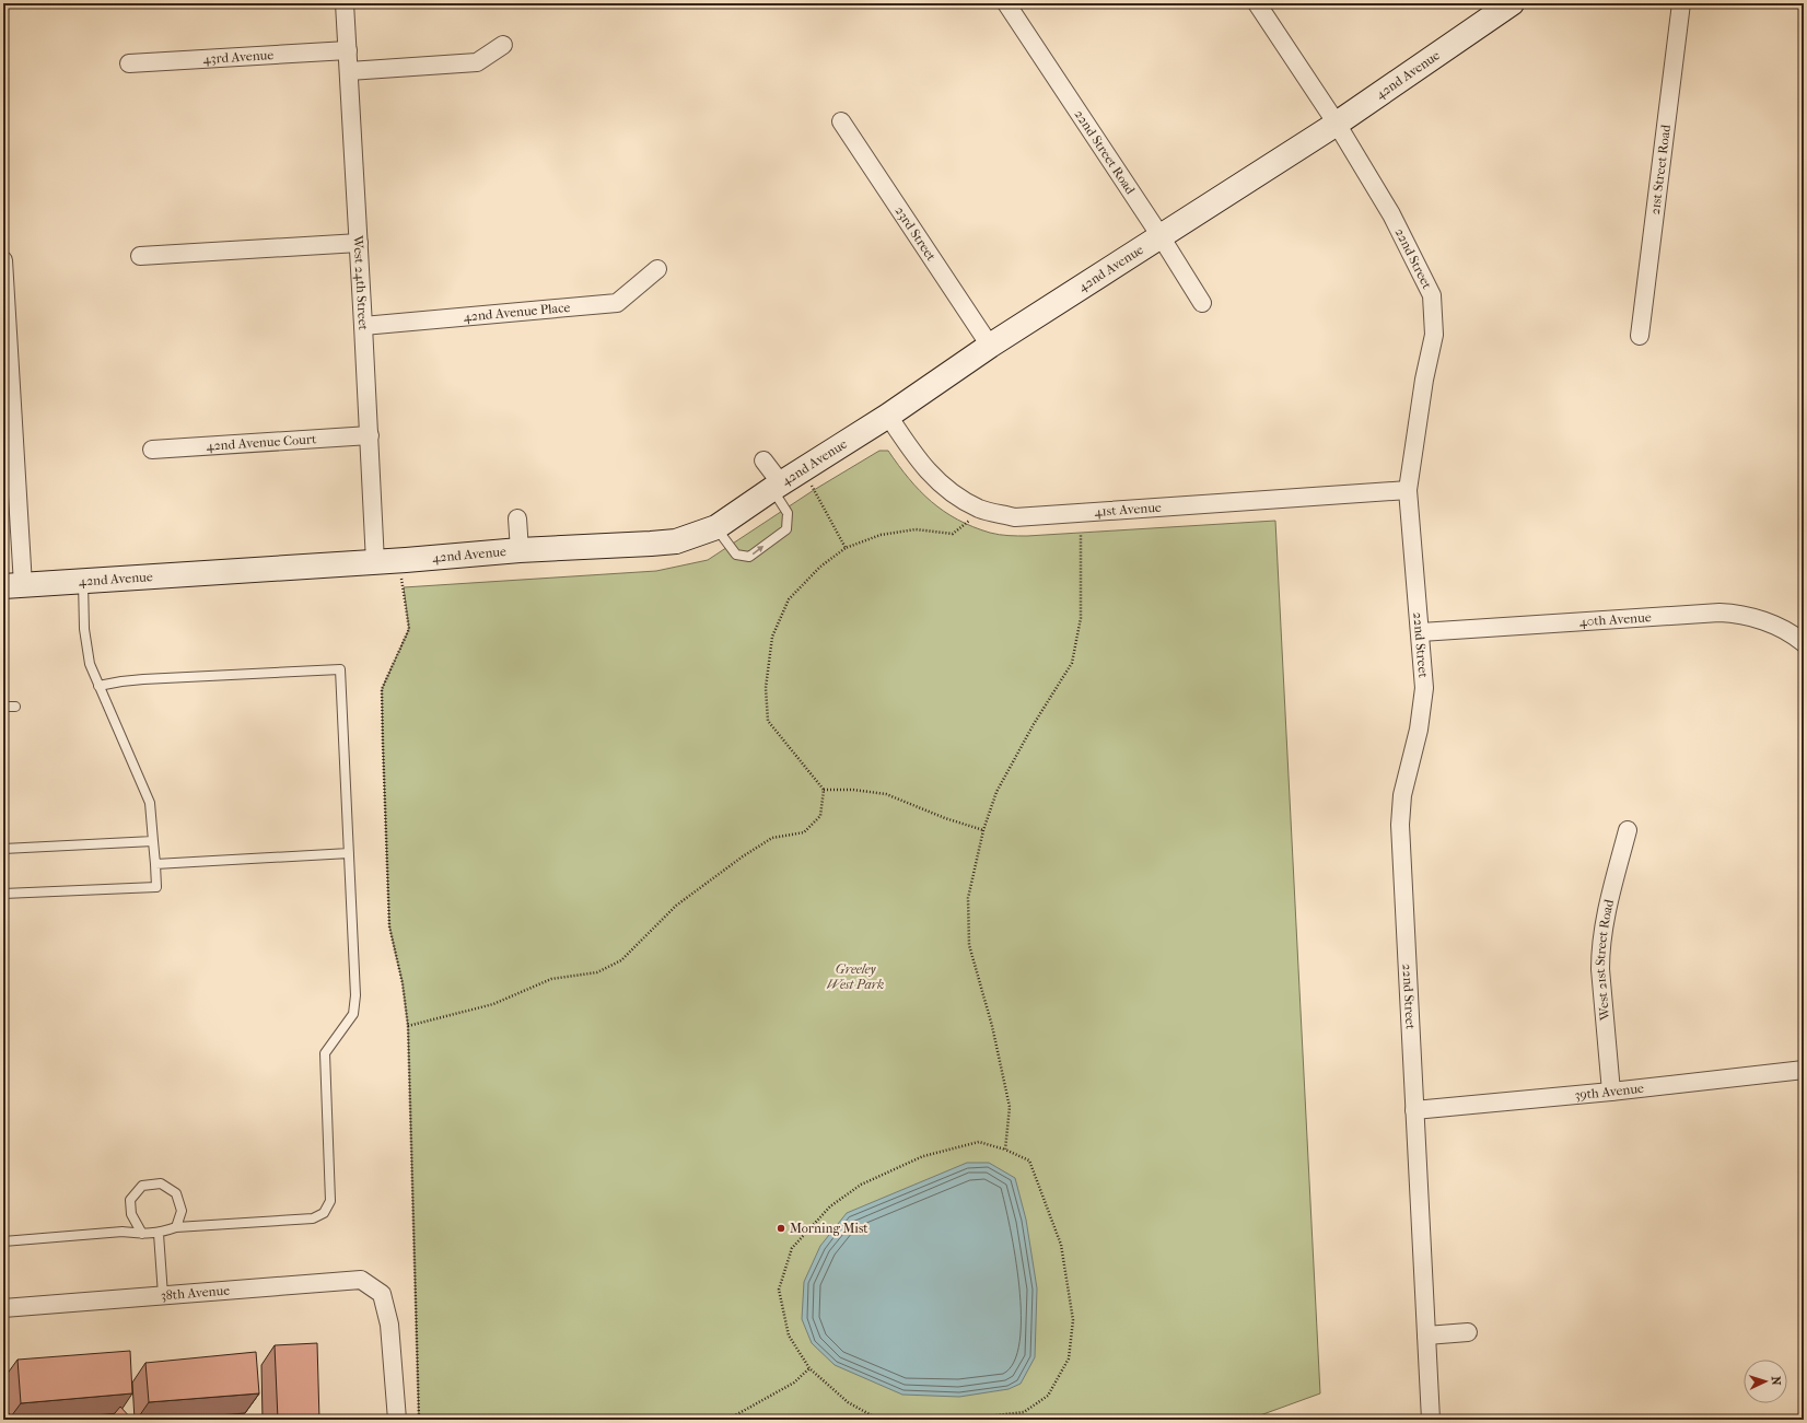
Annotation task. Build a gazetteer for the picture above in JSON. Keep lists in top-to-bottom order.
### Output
{
  "streets": {
    "street": [
      "43rd Avenue",
      "42nd Avenue",
      "22nd Street Road",
      "21st Street Road",
      "23rd Street",
      "22nd Street",
      "West 24th Street",
      "42nd Avenue Place",
      "42nd Avenue Court",
      "41st Avenue",
      "40th Avenue",
      "West 21st Street Road",
      "39th Avenue",
      "38th Avenue"
    ]
  },
  "crossings": [
    ["43rd Avenue", "West 24th Street"],
    ["42nd Avenue", "22nd Street Road"],
    ["42nd Avenue", "23rd Street"],
    ["42nd Avenue", "22nd Street"],
    ["42nd Avenue", "West 24th Street"],
    ["42nd Avenue", "41st Avenue"],
    ["22nd Street", "41st Avenue"],
    ["22nd Street", "40th Avenue"],
    ["22nd Street", "39th Avenue"],
    ["West 24th Street", "42nd Avenue Place"],
    ["West 24th Street", "42nd Avenue Court"],
    ["West 21st Street Road", "39th Avenue"]
  ],
  "parks": ["Greeley West Park"],
  "places": ["Morning Mist"],
  "north": "right"
}
